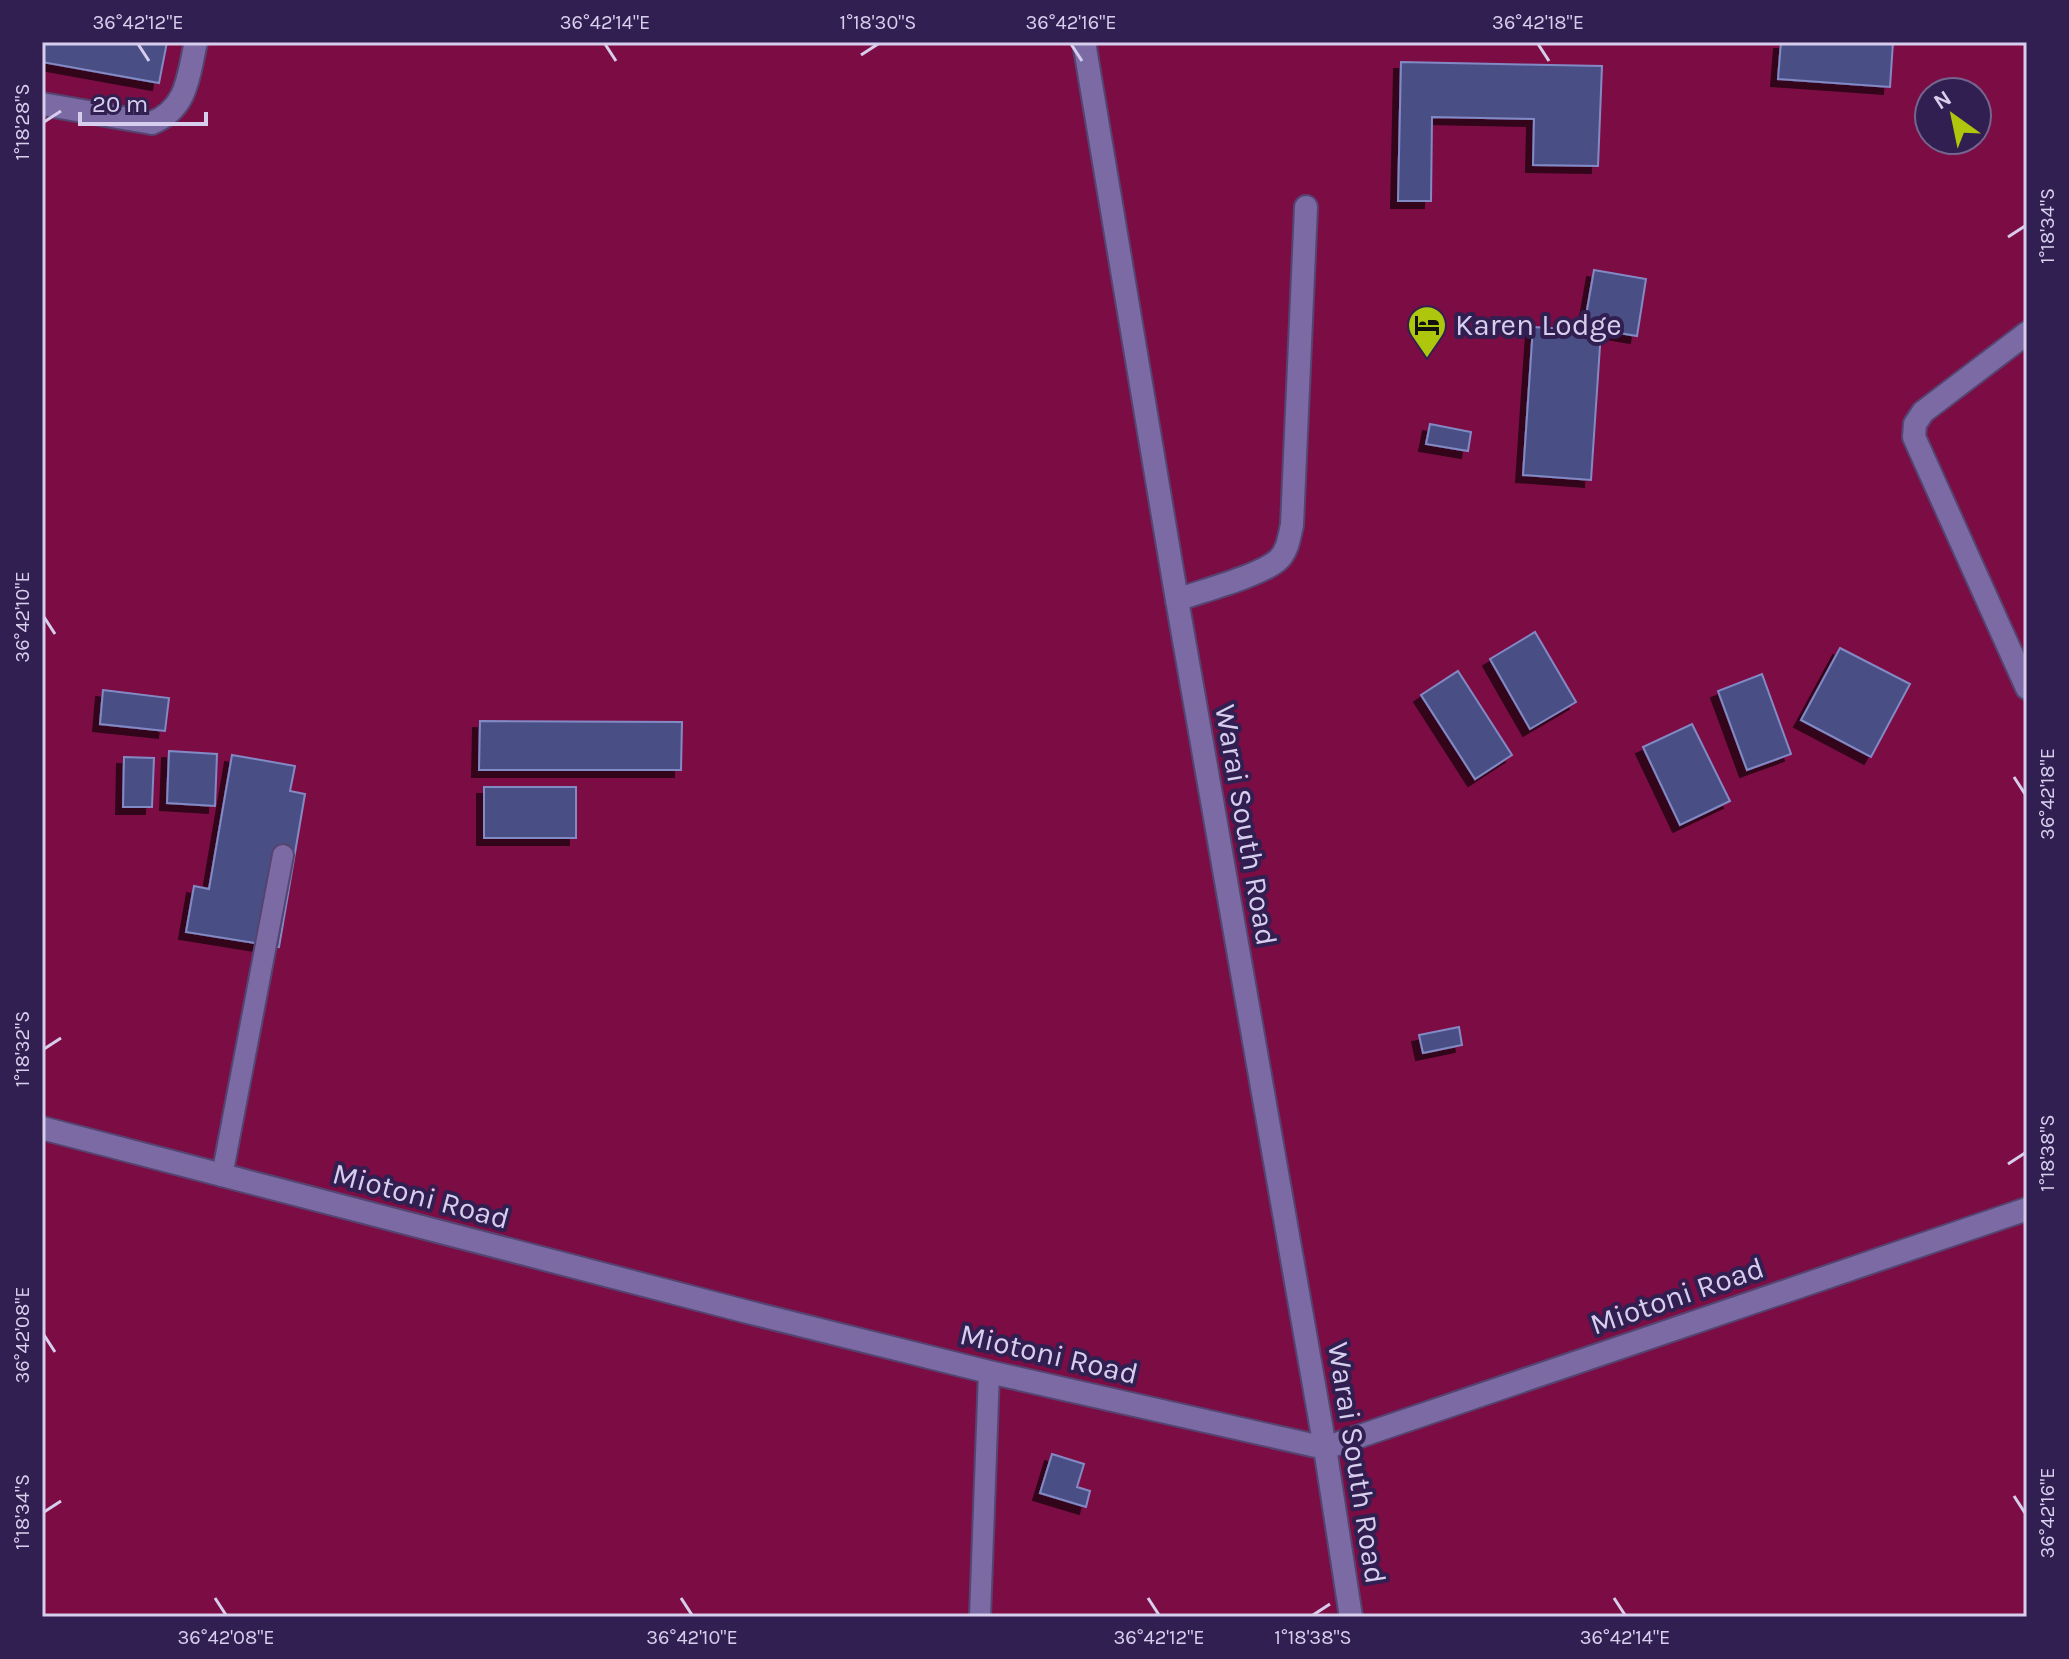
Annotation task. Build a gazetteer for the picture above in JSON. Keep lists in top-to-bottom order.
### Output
{
  "streets": {
    "street": ["Warai South Road", "Miotoni Road"]
  },
  "crossings": [
    ["Warai South Road", "Miotoni Road"]
  ],
  "places": {
    "hotel": ["Karen Lodge"]
  },
  "scale_bar": "20 m",
  "north": "top left",
  "coordinates": [
    "36°42'12\"E",
    "36°42'14\"E",
    "1°18'30\"S",
    "36°42'16\"E",
    "36°42'18\"E",
    "1°18'28\"S",
    "1°18'34\"S",
    "36°42'10\"E",
    "1°18'32\"S",
    "1°18'38\"S",
    "36°42'08\"E"
  ]
}
